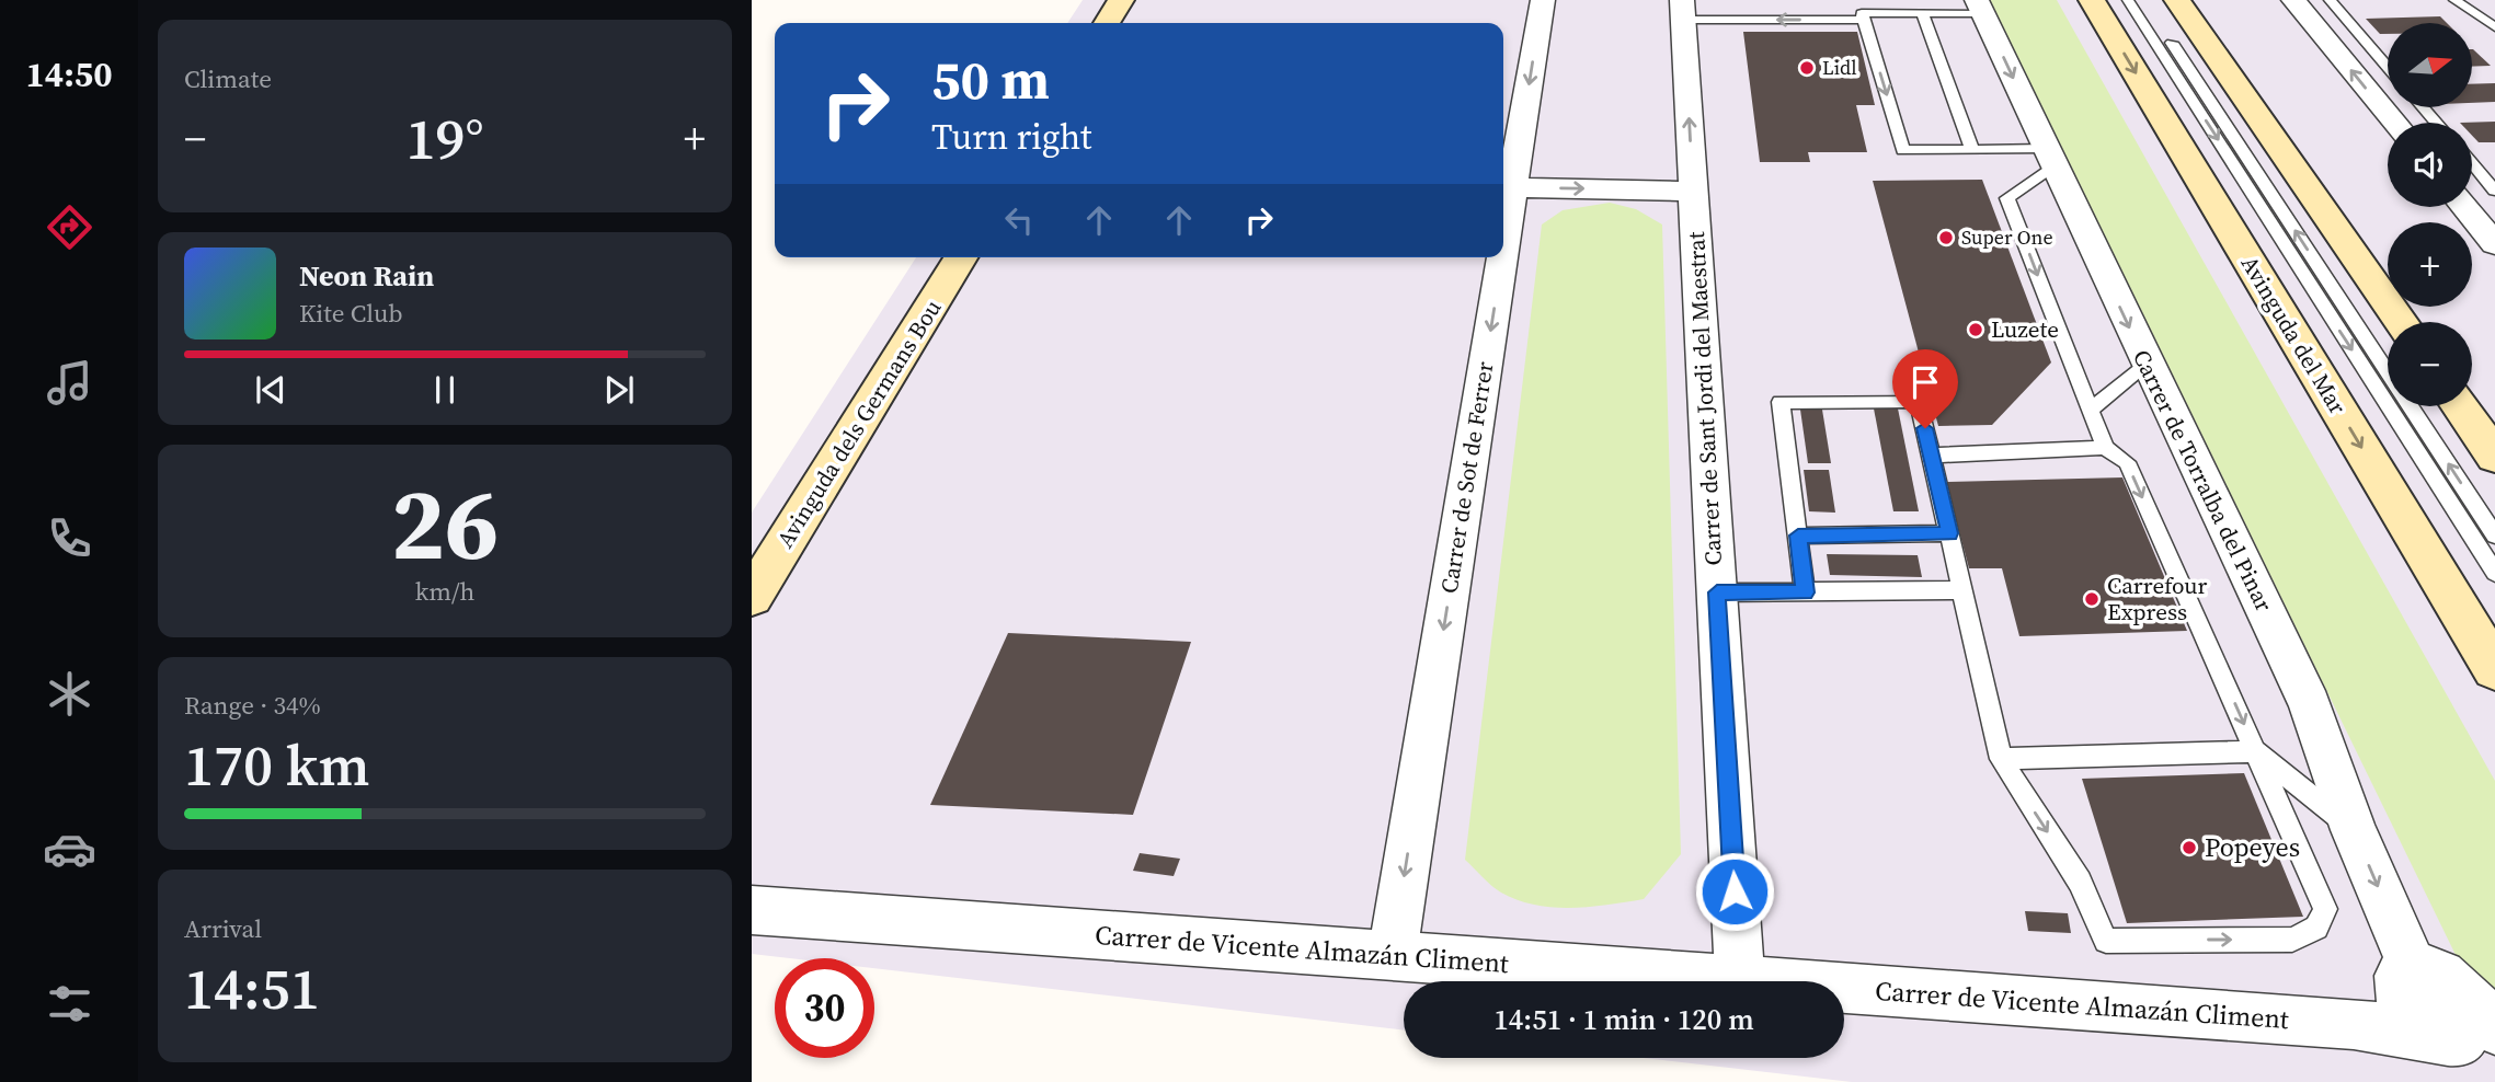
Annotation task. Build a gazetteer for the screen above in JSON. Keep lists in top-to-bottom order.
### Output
{
  "streets": {
    "main road": ["Avinguda del Mar", "Avinguda dels Germans Bou"],
    "street": [
      "Carrer de Sant Jordi del Maestrat",
      "Carrer de Sot de Ferrer",
      "Carrer de Torralba del Pinar",
      "Carrer de Vicente Almazán Climent"
    ]
  },
  "crossings": [
    ["Carrer de Sant Jordi del Maestrat", "Carrer de Vicente Almazán Climent"],
    ["Carrer de Sot de Ferrer", "Carrer de Vicente Almazán Climent"],
    ["Carrer de Torralba del Pinar", "Carrer de Vicente Almazán Climent"]
  ],
  "one_way": ["Carrer de Sot de Ferrer", "Carrer de Torralba del Pinar"],
  "places": [
    "Lidl",
    "Super One",
    "Luzete",
    "Carrefour Express",
    "Popeyes"
  ],
  "north": "right",
  "page": {
    "tabs": "14:50",
    "tile": [
      "Climate",
      ["26", "km/h"],
      ["Range · 34%", "170 km"],
      ["Arrival", "14:51"]
    ],
    "map_buttons": ["+", "−"],
    "turn": ["50 m", "Turn right"],
    "heat": ["−", "19°", "+"],
    "song": ["Neon Rain", "Kite Club"],
    "limit": "30",
    "trip": "14:51 · 1 min · 120 m"
  }
}
